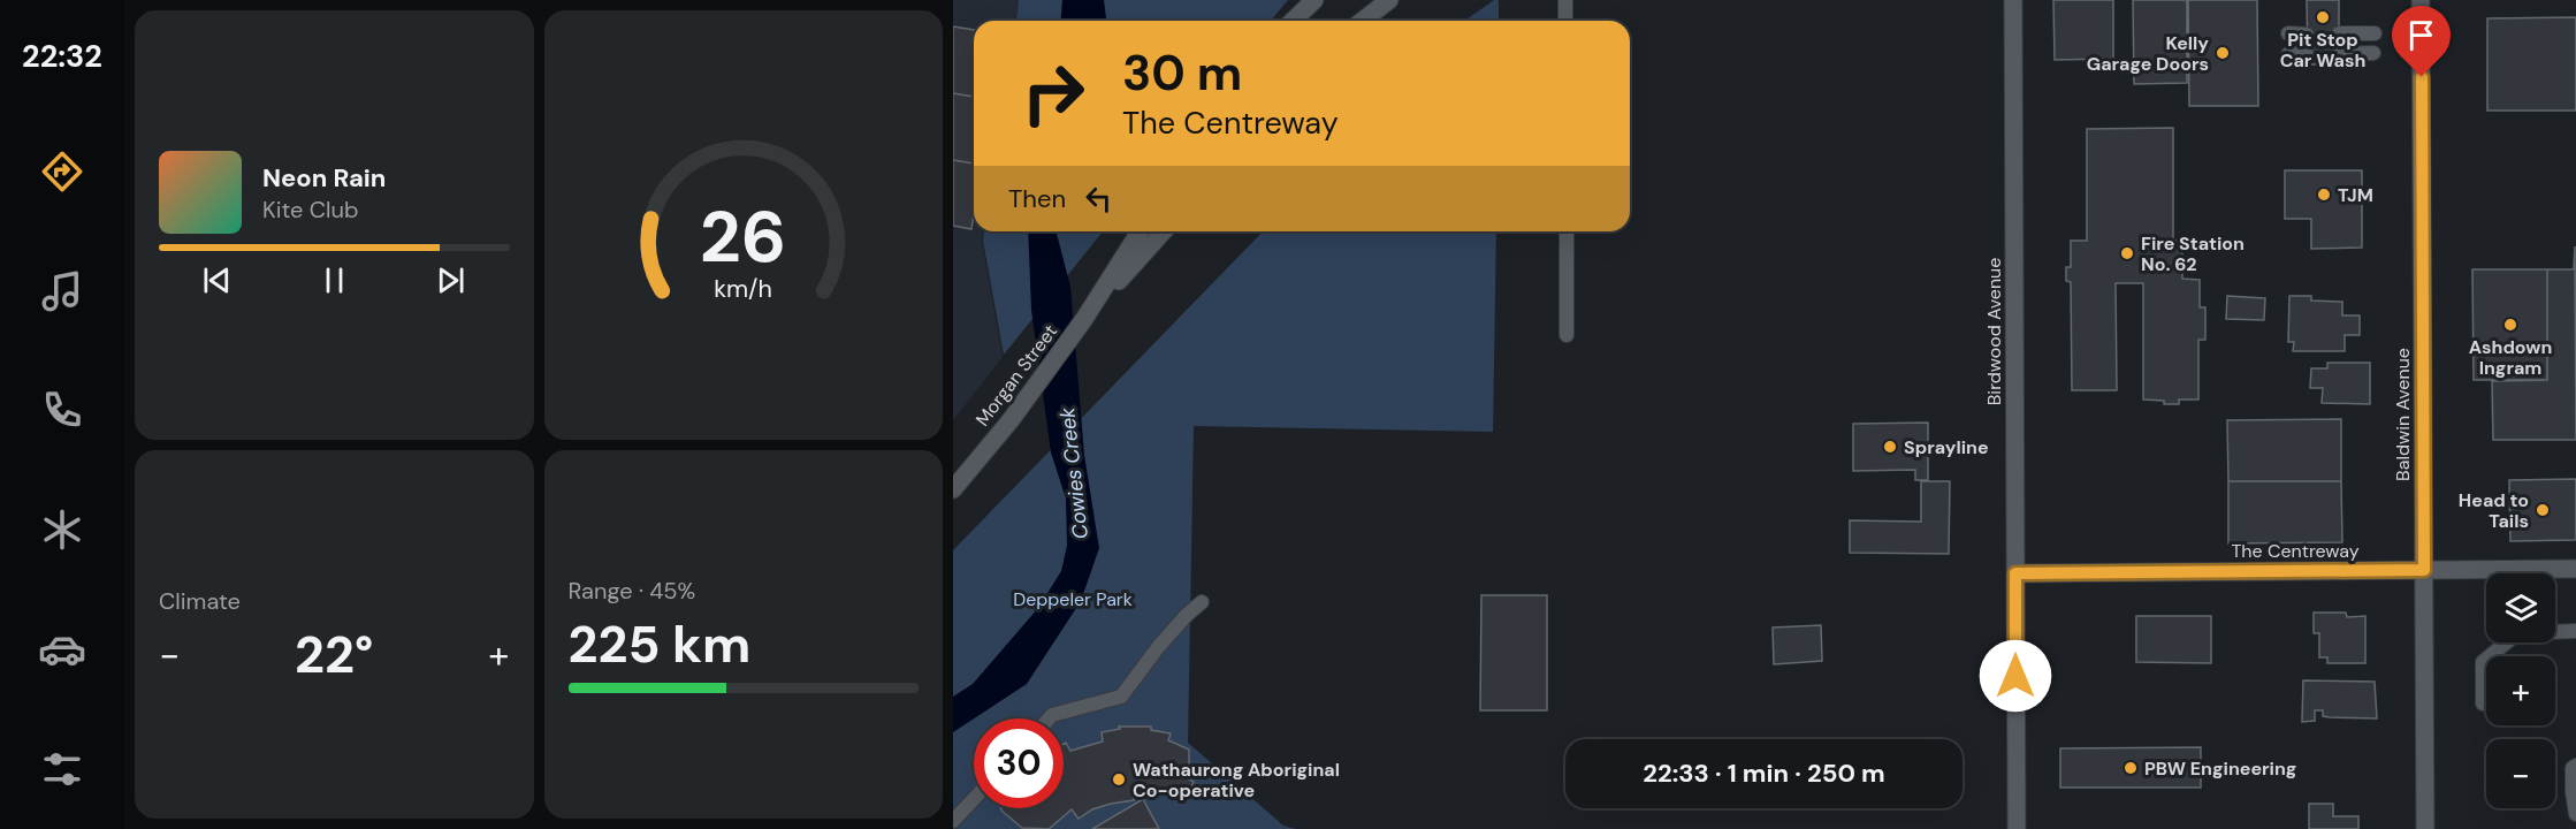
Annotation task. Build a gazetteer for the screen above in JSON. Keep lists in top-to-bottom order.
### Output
{
  "streets": {
    "street": [
      "Birdwood Avenue",
      "Morgan Street",
      "Baldwin Avenue",
      "The Centreway"
    ]
  },
  "crossings": [
    ["Birdwood Avenue", "The Centreway"],
    ["Baldwin Avenue", "The Centreway"]
  ],
  "water": ["Cowies Creek"],
  "parks": ["Deppeler Park"],
  "places": [
    "Pit Stop Car Wash",
    "Kelly Garage Doors",
    "TJM",
    "Fire Station No. 62",
    "Ashdown Ingram",
    "Sprayline",
    "Head to Tails",
    "PBW Engineering",
    "Wathaurong Aboriginal Co-operative"
  ],
  "page": {
    "tabs": "22:32",
    "turn": ["30 m", "The Centreway"],
    "song": ["Neon Rain", "Kite Club"],
    "then": "Then",
    "tile": [
      "Climate",
      ["Range · 45%", "225 km"]
    ],
    "map_buttons": ["+", "−"],
    "heat": ["−", "22°", "+"],
    "limit": "30",
    "trip": "22:33 · 1 min · 250 m",
    "gauge": ["26", "km/h"]
  }
}
